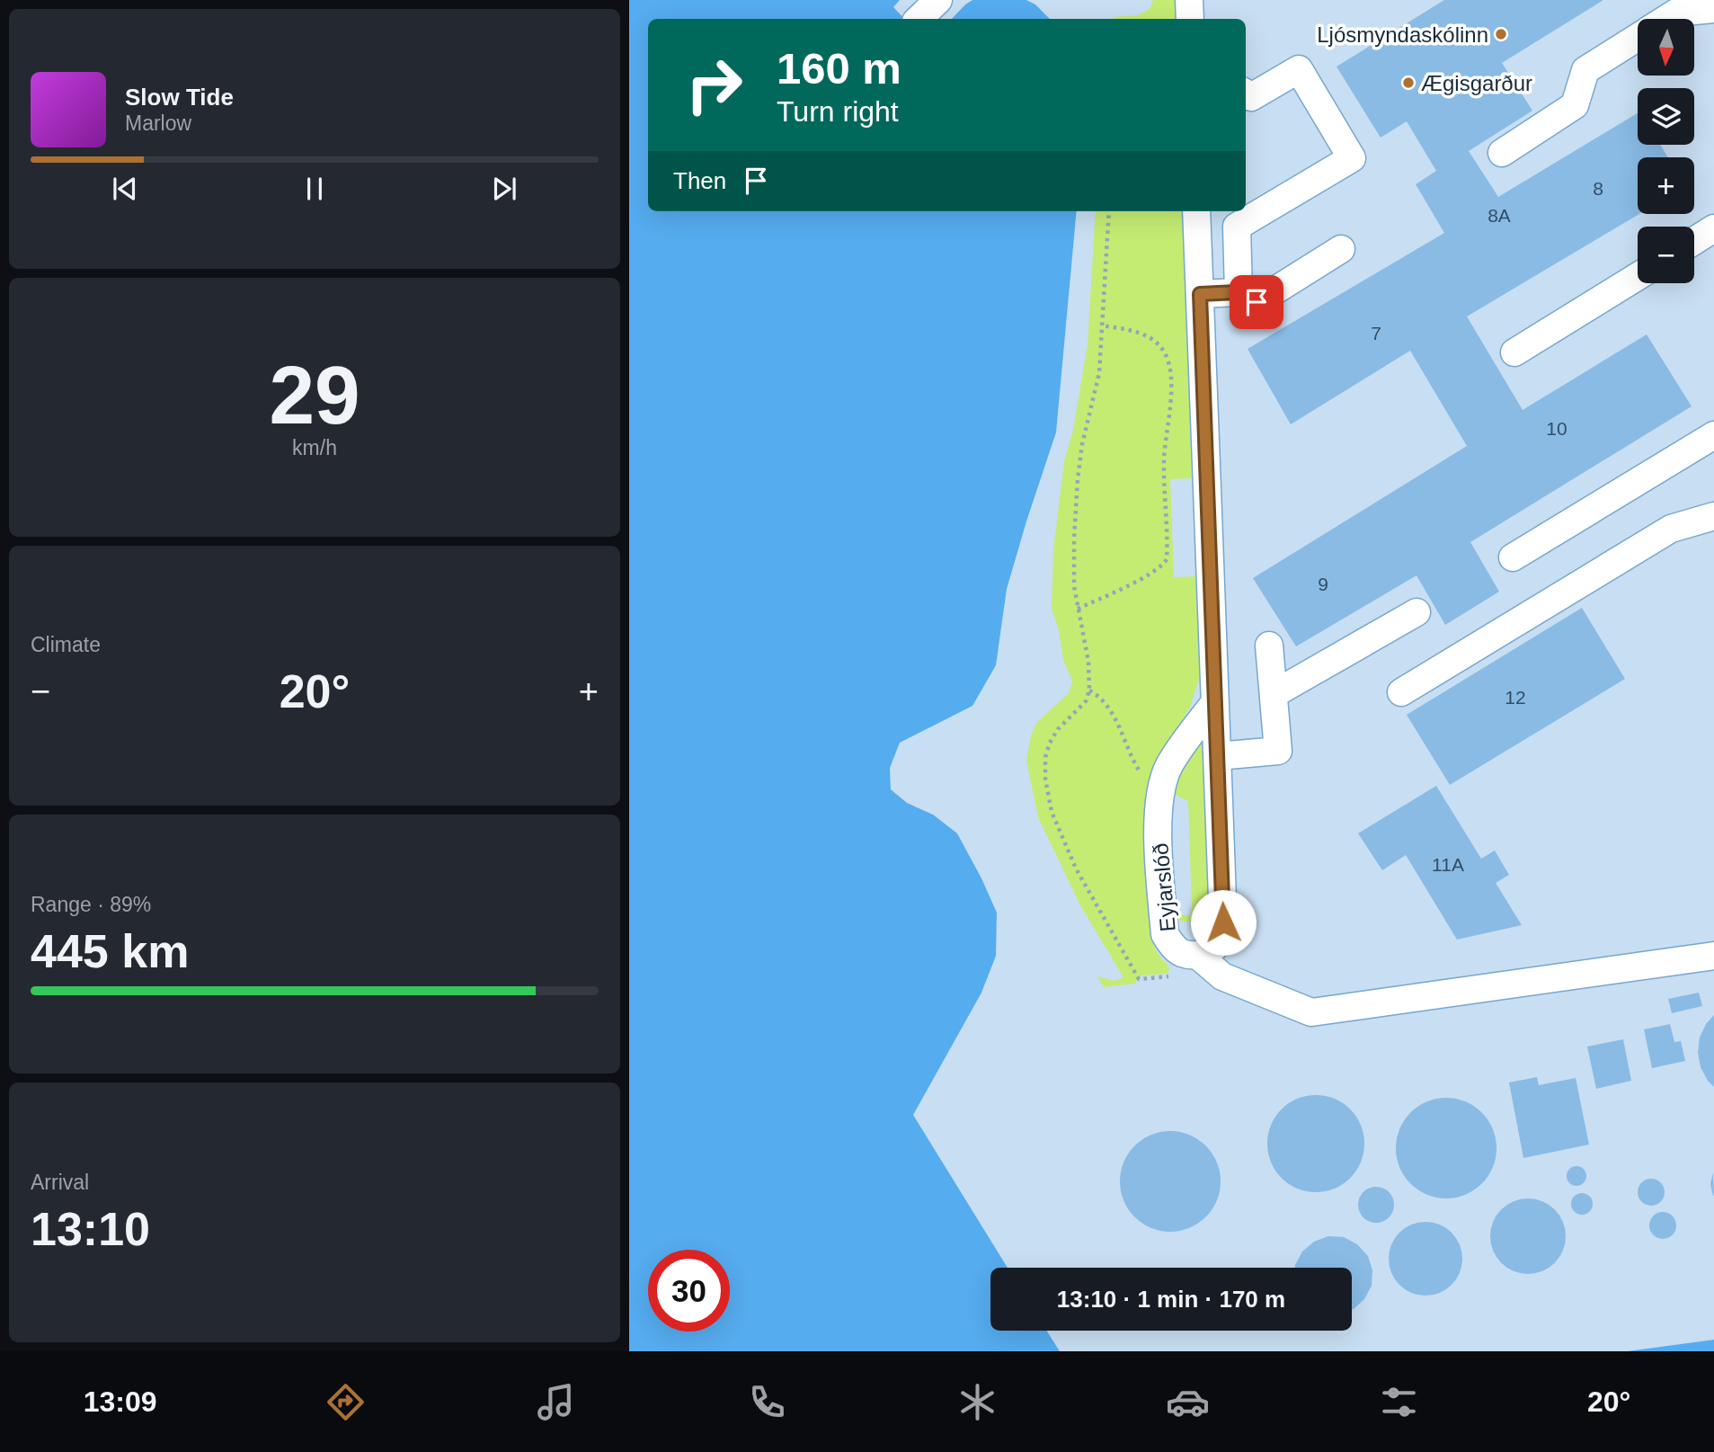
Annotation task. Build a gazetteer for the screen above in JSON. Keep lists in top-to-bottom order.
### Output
{
  "streets": {
    "street": ["Eyjarslóð"]
  },
  "places": ["Ljósmyndaskólinn", "Ægisgarður"],
  "house_numbers": [
    "8",
    "8A",
    "7",
    "10",
    "9",
    "12",
    "11A"
  ],
  "north": "bottom",
  "page": {
    "map_buttons": ["+", "−"],
    "turn": ["160 m", "Turn right"],
    "song": ["Slow Tide", "Marlow"],
    "then": "Then",
    "tile": [
      ["29", "km/h"],
      "Climate",
      ["Range · 89%", "445 km"],
      ["Arrival", "13:10"]
    ],
    "heat": ["−", "20°", "+"],
    "limit": "30",
    "trip": "13:10 · 1 min · 170 m",
    "tabs": ["13:09", "20°"]
  }
}
